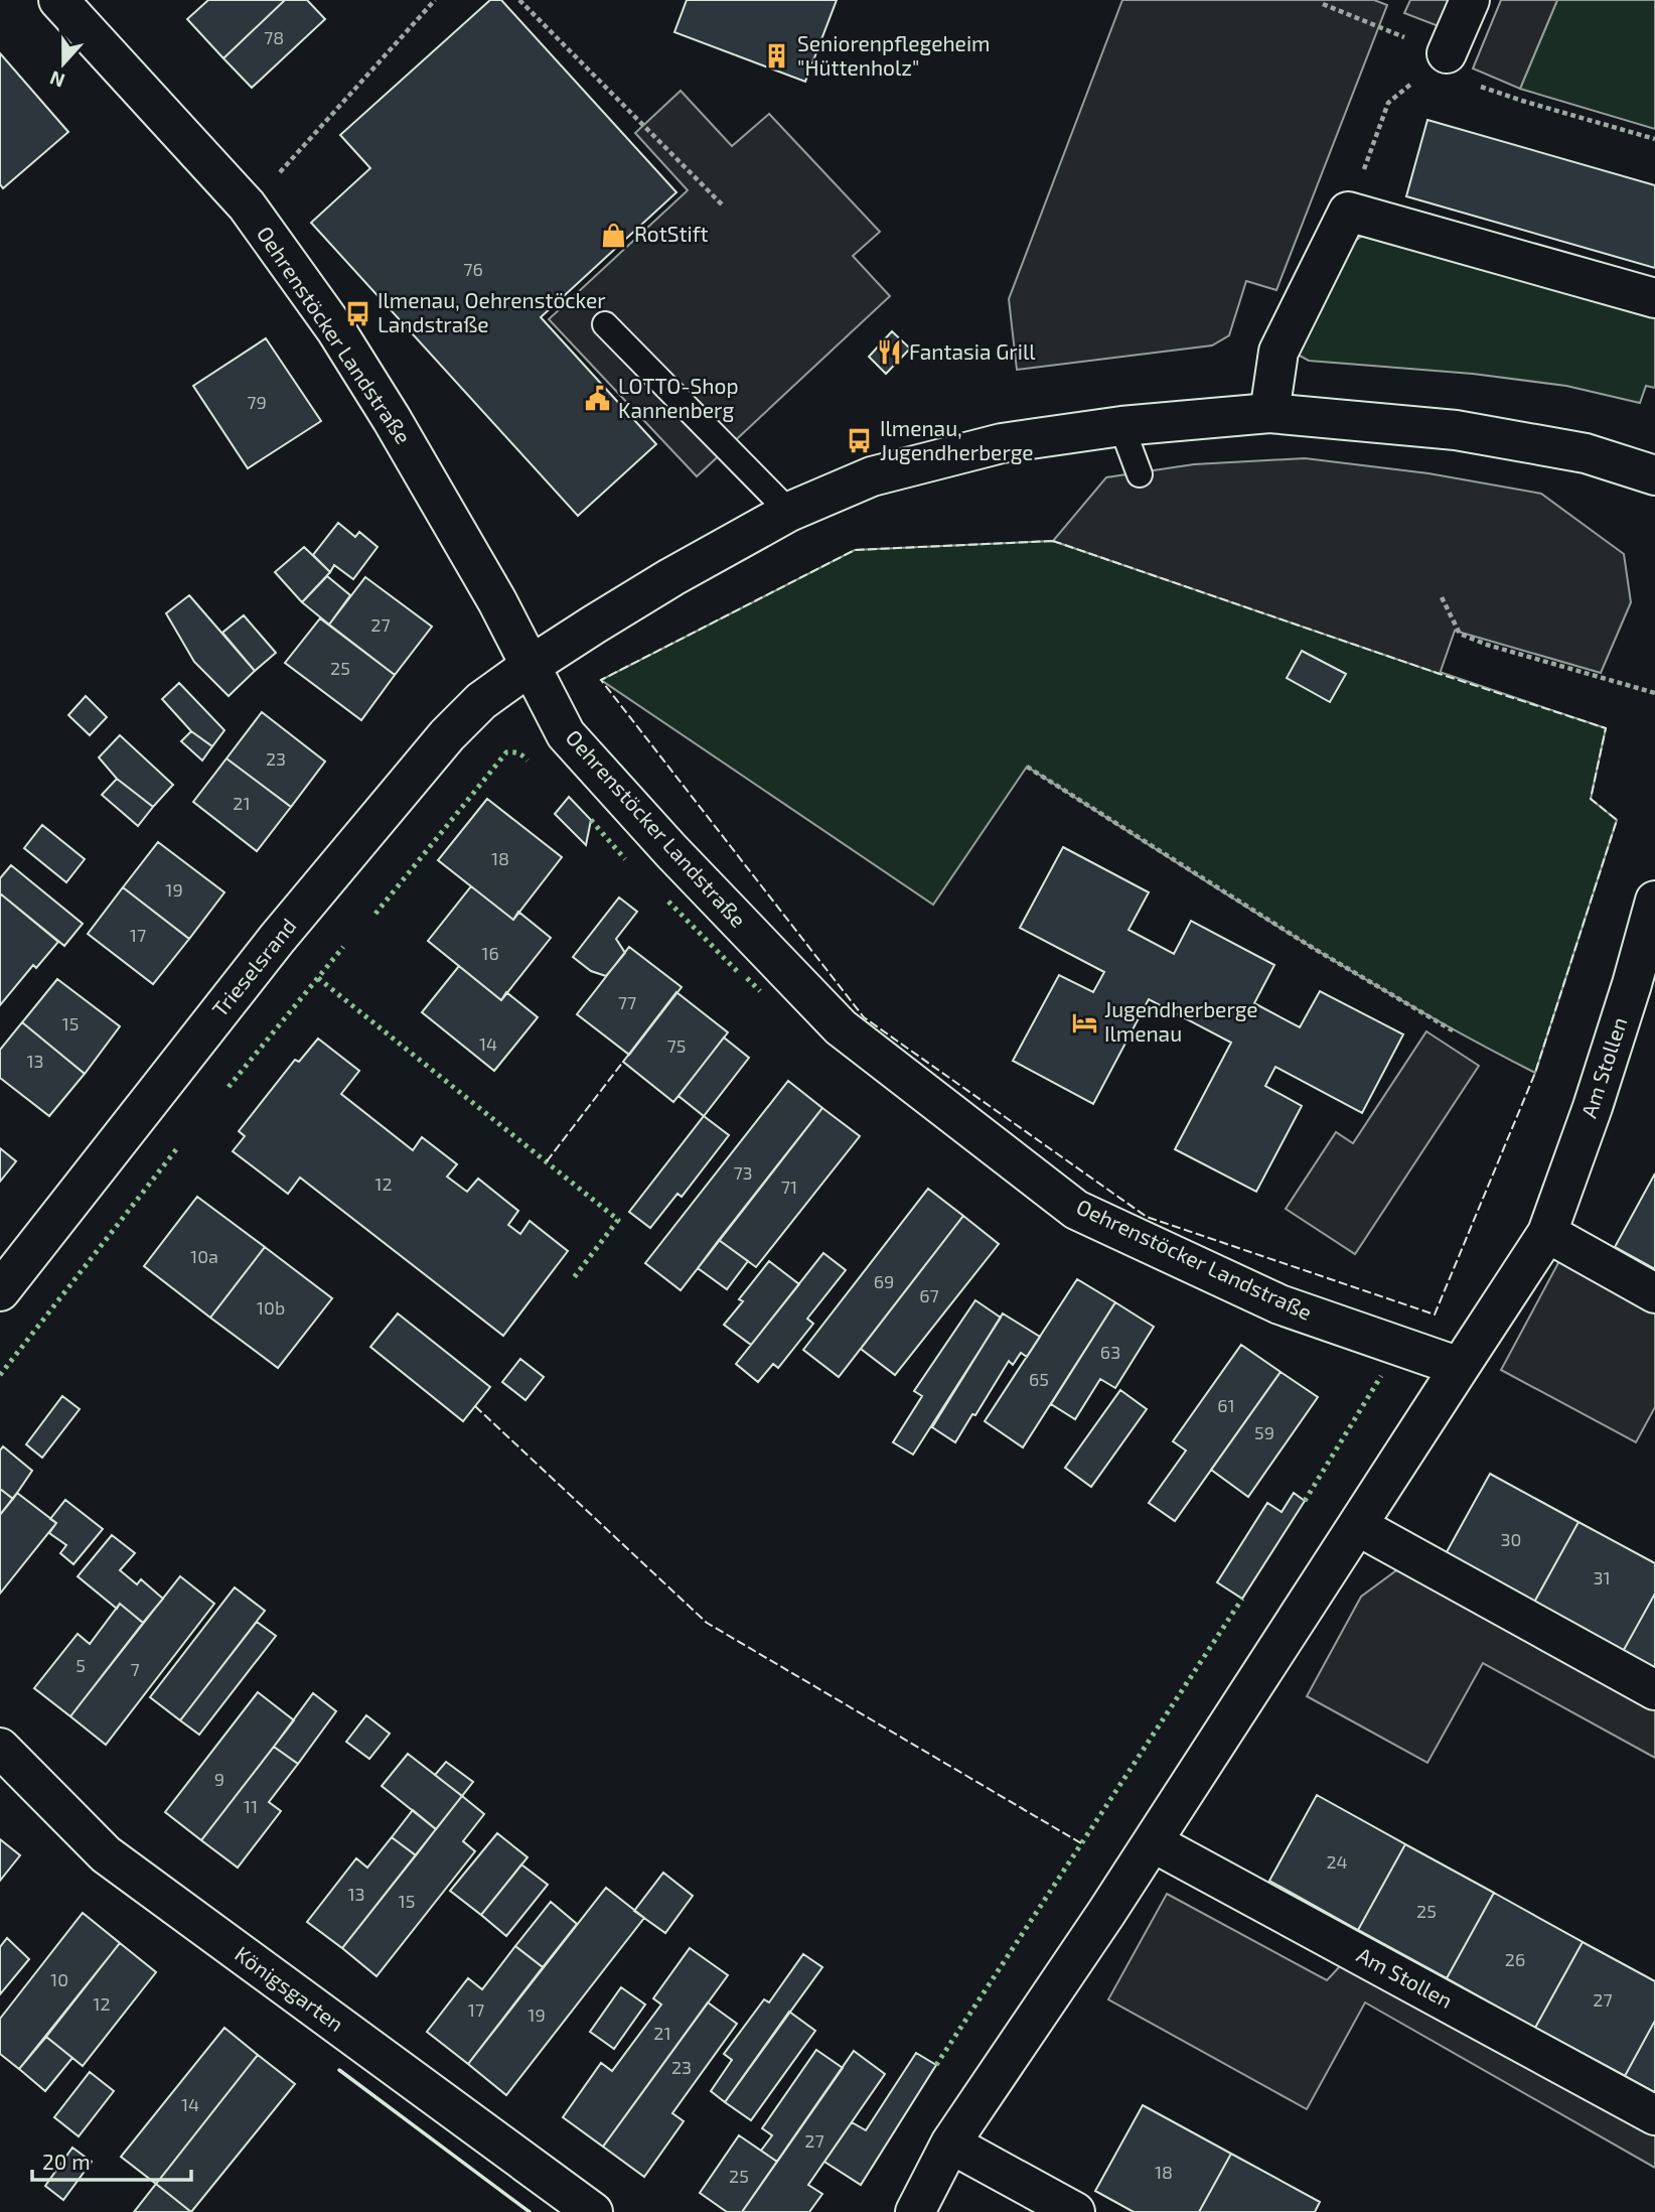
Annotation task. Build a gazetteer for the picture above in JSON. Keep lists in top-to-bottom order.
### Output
{
  "streets": {
    "street": [
      "Oehrenstöcker Landstraße",
      "Trieselsrand",
      "Am Stollen",
      "Königsgarten"
    ]
  },
  "crossings": [
    ["Oehrenstöcker Landstraße", "Trieselsrand"],
    ["Oehrenstöcker Landstraße", "Am Stollen"]
  ],
  "places": {
    "building": ["Seniorenpflegeheim \"Hüttenholz\""],
    "shop": ["RotStift"],
    "bus stop": ["Ilmenau, Oehrenstöcker Landstraße", "Ilmenau, Jugendherberge"],
    "restaurant": ["Fantasia Grill"],
    "public building": ["LOTTO-Shop Kannenberg"],
    "hotel": ["Jugendherberge Ilmenau"]
  },
  "house_numbers": [
    "78",
    "76",
    "79",
    "27",
    "25",
    "23",
    "21",
    "18",
    "19",
    "17",
    "16",
    "77",
    "15",
    "14",
    "75",
    "13",
    "73",
    "12",
    "71",
    "10a",
    "69",
    "67",
    "10b",
    "63",
    "65",
    "61",
    "59",
    "30",
    "31",
    "5",
    "7",
    "9",
    "11",
    "24",
    "13",
    "15",
    "25",
    "26",
    "10",
    "27",
    "12",
    "17",
    "19",
    "21",
    "23",
    "14",
    "27",
    "18",
    "25"
  ],
  "scale_bar": "20 m",
  "north": "bottom"
}
